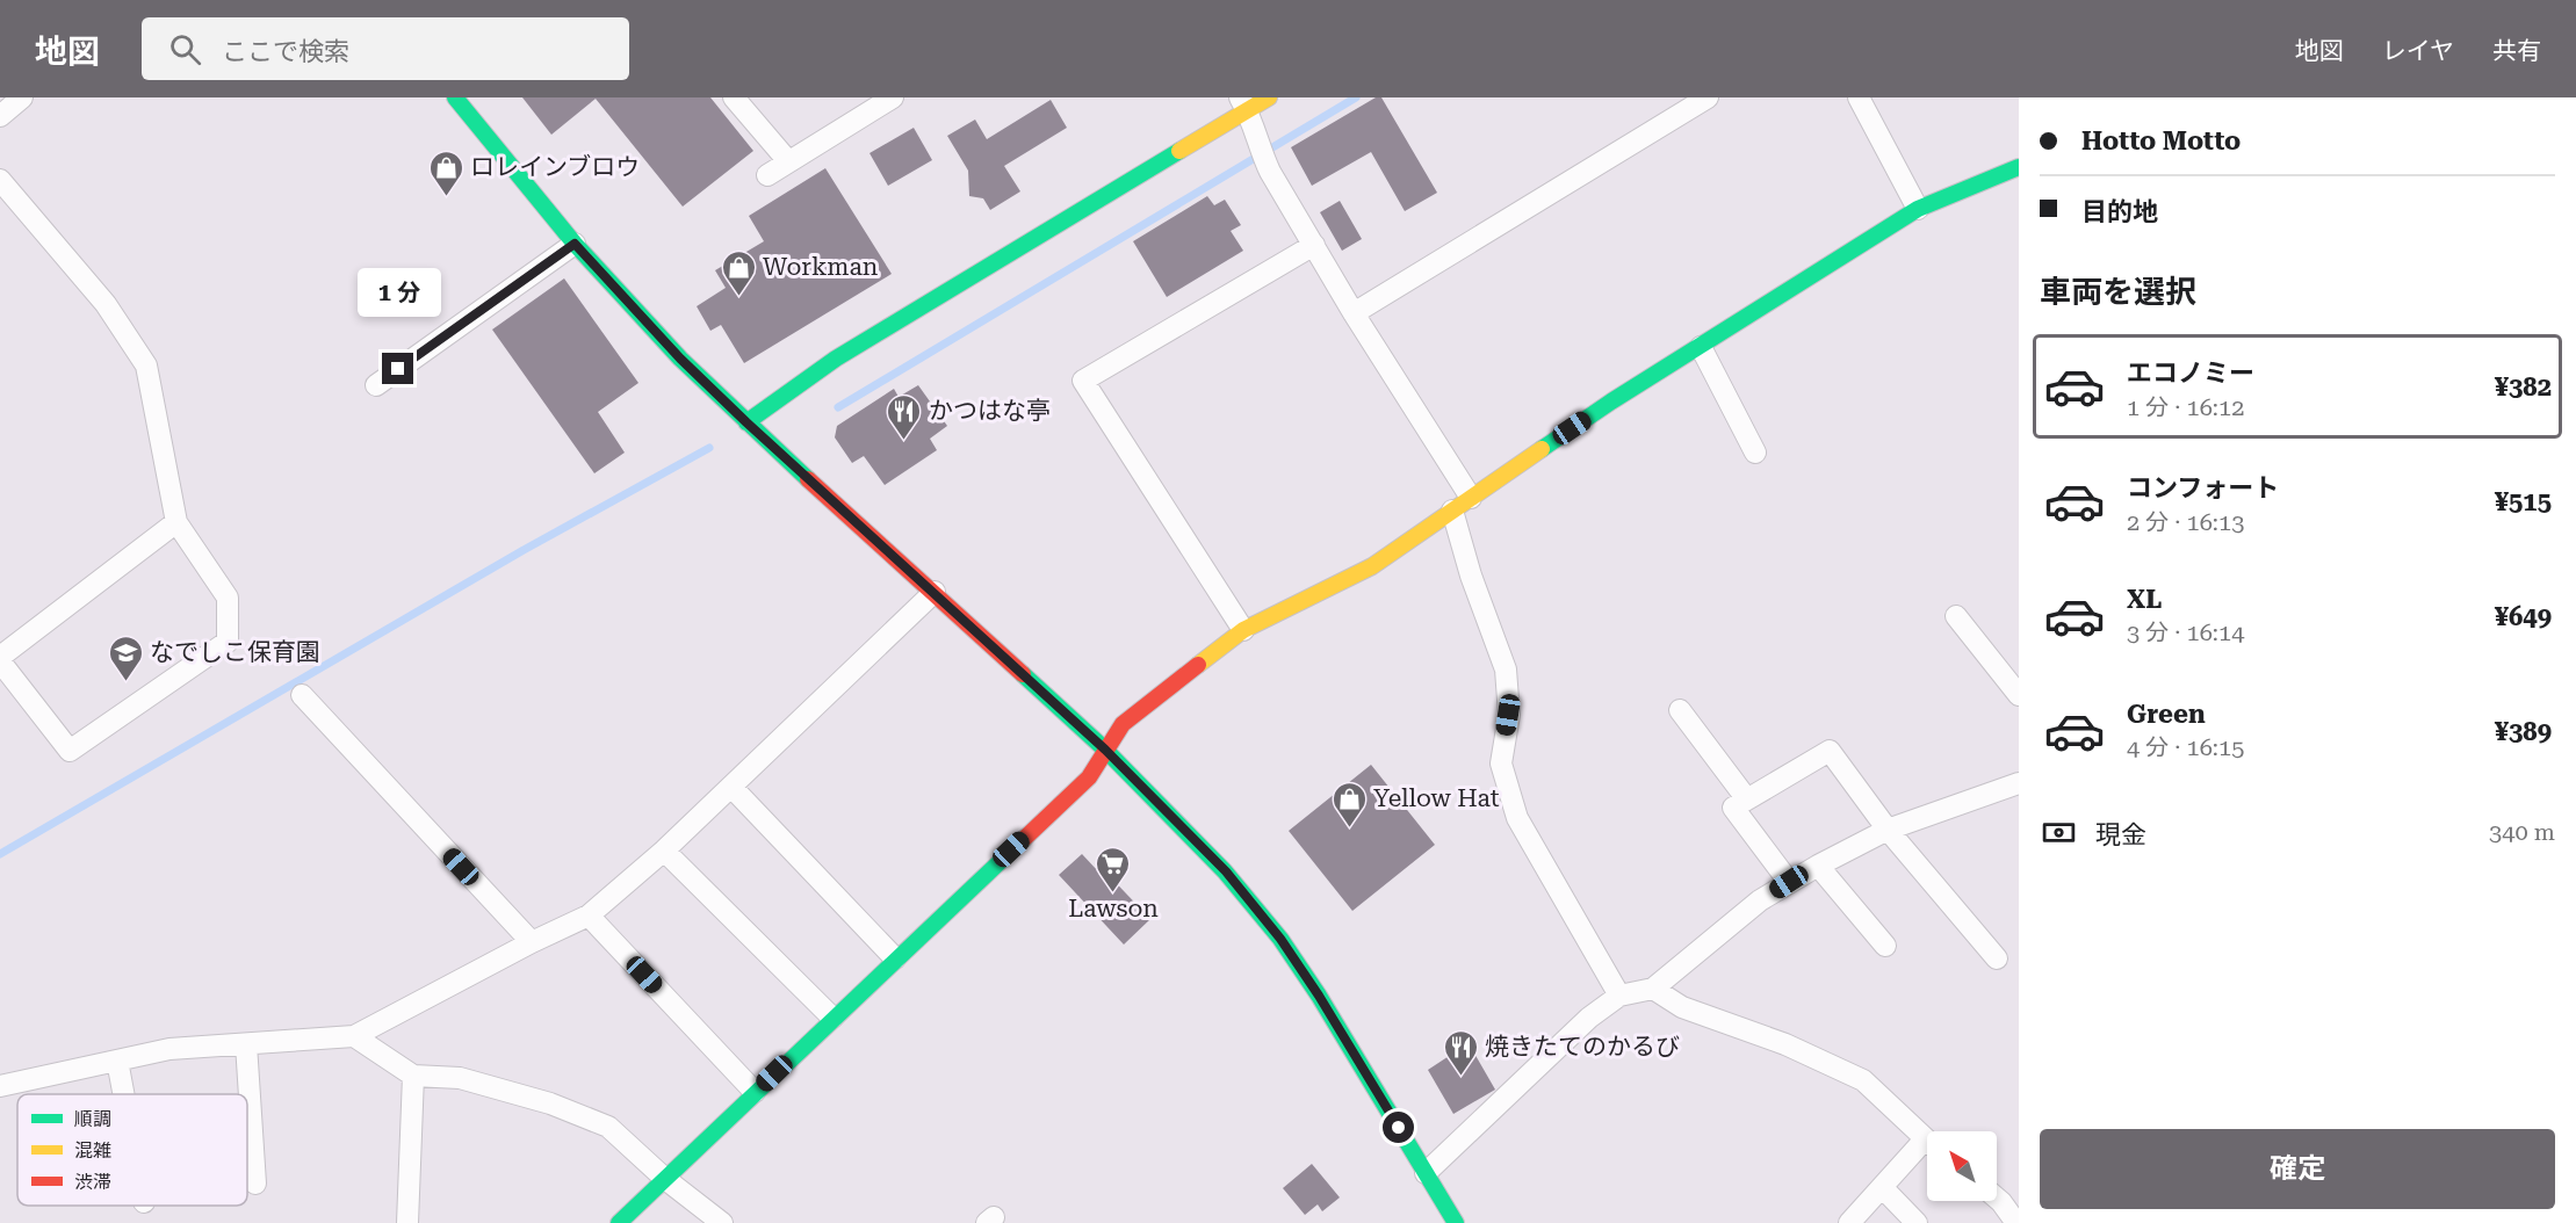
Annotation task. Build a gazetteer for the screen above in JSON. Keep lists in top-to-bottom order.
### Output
{
  "places": {
    "shop": ["ロレインブロウ", "Workman", "Yellow Hat"],
    "restaurant": ["かつはな亭", "焼きたてのかるび"],
    "school or university": ["なでしこ保育園"],
    "supermarket": ["Lawson"]
  },
  "legend": ["順調", "混雑", "渋滞"],
  "north": "top left",
  "page": {
    "header": "地図",
    "search": "ここで検索",
    "nav": ["地図", "レイヤ", "共有"],
    "banner": ["Hotto Motto", "目的地"],
    "heading": "車両を選択",
    "bubble": "1 分",
    "list": [
      {
        "name": "エコノミー",
        "note": "1 分 · 16:12",
        "value": "¥382"
      },
      {
        "name": "コンフォート",
        "note": "2 分 · 16:13",
        "value": "¥515"
      },
      {
        "name": "XL",
        "note": "3 分 · 16:14",
        "value": "¥649"
      },
      {
        "name": "Green",
        "note": "4 分 · 16:15",
        "value": "¥389"
      }
    ],
    "pay": ["現金", "340 m"],
    "buttons": "確定"
  }
}
